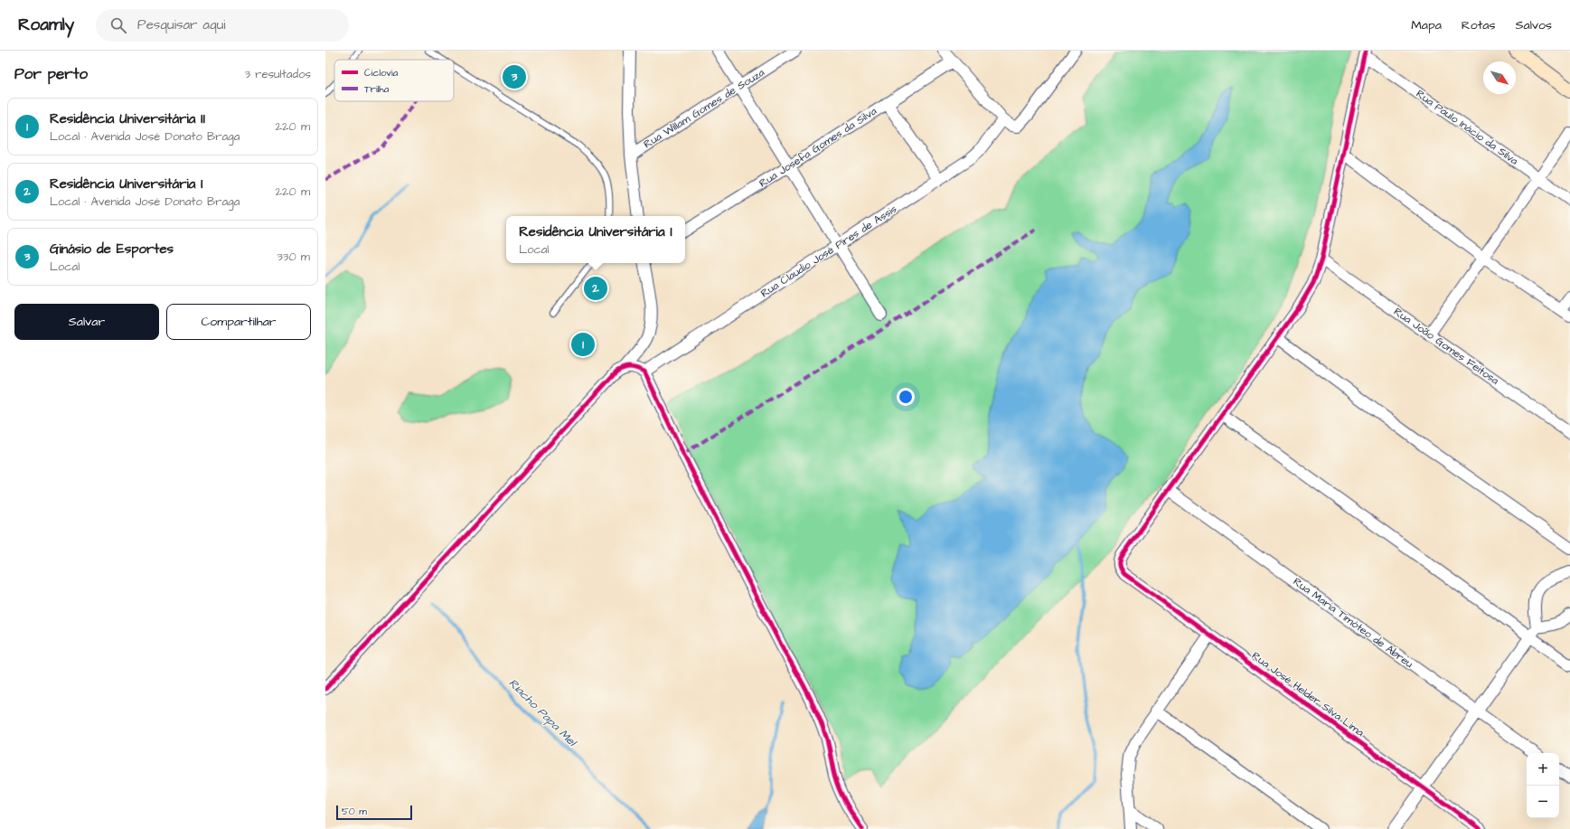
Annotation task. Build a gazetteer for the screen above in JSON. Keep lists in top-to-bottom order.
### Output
{
  "streets": {
    "street": [
      "Rua Willam Gomes de Souza",
      "Rua Paulo Inácio da Silva",
      "Rua Josefa Gomes da Silva",
      "Rua Claudio José Pires de Assis",
      "Rua João Gomes Feitosa",
      "Rua Maria Timóteo de Abreu",
      "Rua José Helder Silva Lima"
    ]
  },
  "crossings": [
    ["Rua Maria Timóteo de Abreu", "Rua José Helder Silva Lima"]
  ],
  "water": ["Riacho Papa Mel"],
  "legend": ["Ciclovia", "Trilha"],
  "scale_bar": "50 m",
  "north": "bottom right",
  "page": {
    "header": "Roamly",
    "search": "Pesquisar aqui",
    "nav": ["Mapa", "Rotas", "Salvos"],
    "heading": ["Por perto", "3 resultados"],
    "pins": ["3", "2", "1"],
    "list": [
      {
        "mark": "1",
        "name": "Residência Universitária II",
        "note": "Local · Avenida José Donato Braga",
        "value": "220 m"
      },
      {
        "mark": "2",
        "name": "Residência Universitária I",
        "note": "Local · Avenida José Donato Braga",
        "value": "220 m"
      },
      {
        "mark": "3",
        "name": "Ginásio de Esportes",
        "note": "Local",
        "value": "330 m"
      }
    ],
    "popup": ["Residência Universitária I", "Local"],
    "buttons": ["Salvar", "Compartilhar"],
    "map_buttons": ["+", "−"],
    "scale": "50 m"
  }
}
